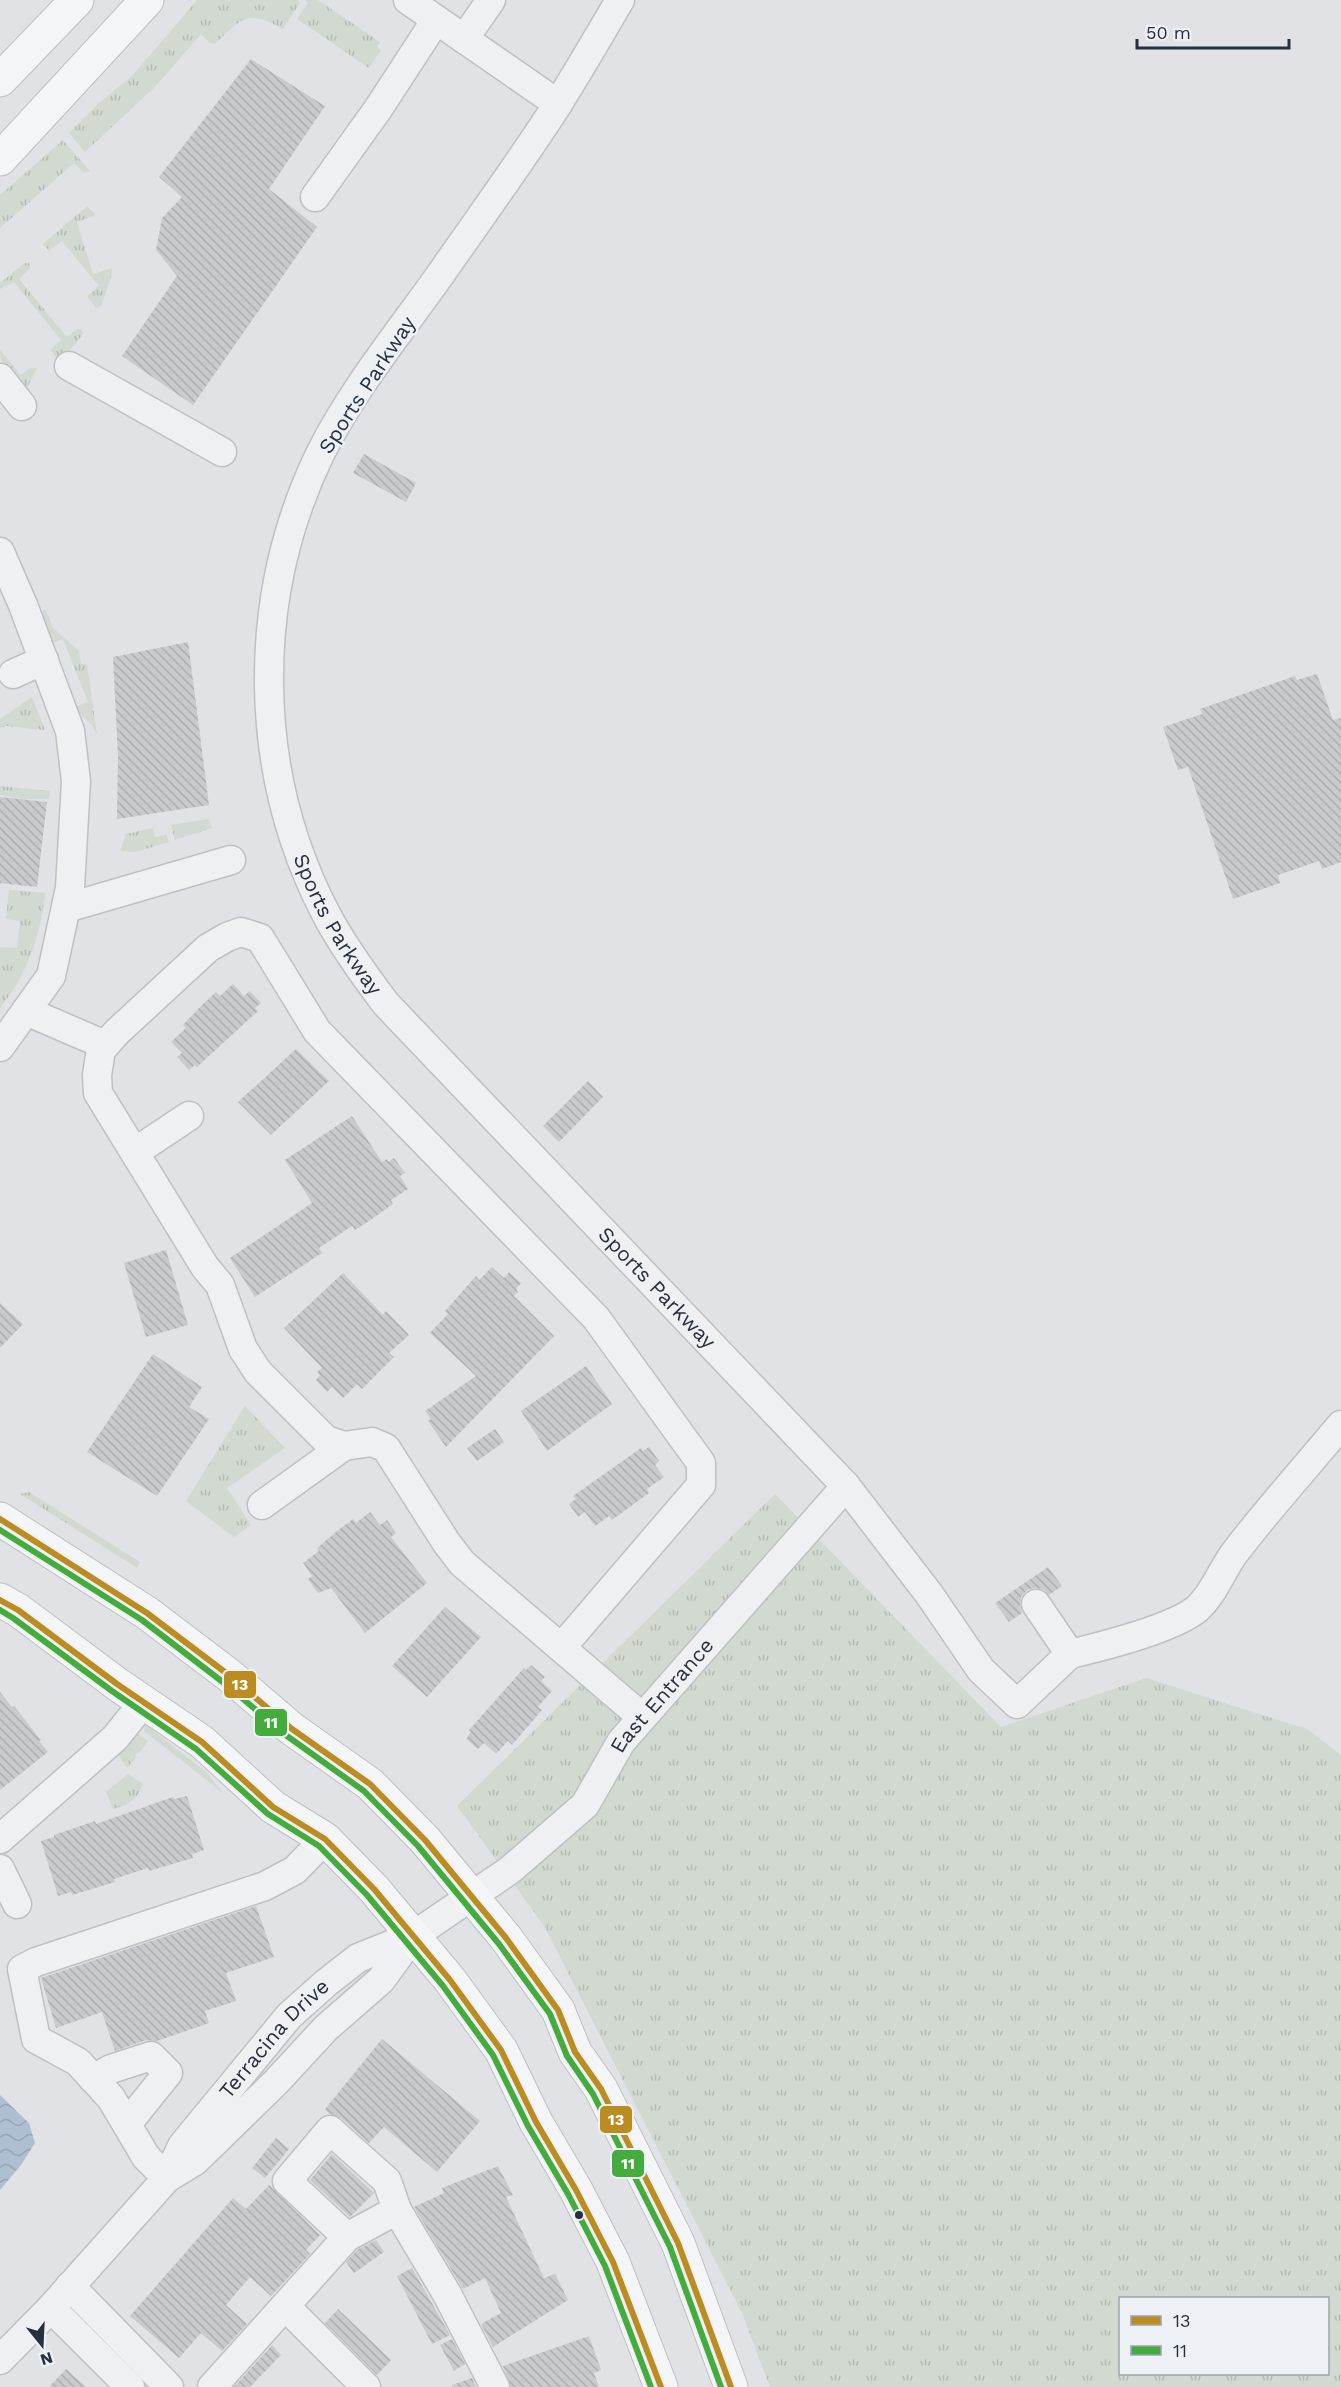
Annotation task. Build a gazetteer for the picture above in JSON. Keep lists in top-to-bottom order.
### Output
{
  "streets": {
    "street": ["Sports Parkway", "East Entrance", "Terracina Drive"]
  },
  "crossings": [
    ["Sports Parkway", "East Entrance"],
    ["East Entrance", "Terracina Drive"]
  ],
  "lines": ["transit line 13", "transit line 11"],
  "legend": ["13", "11"],
  "scale_bar": "50 m",
  "north": "bottom"
}
